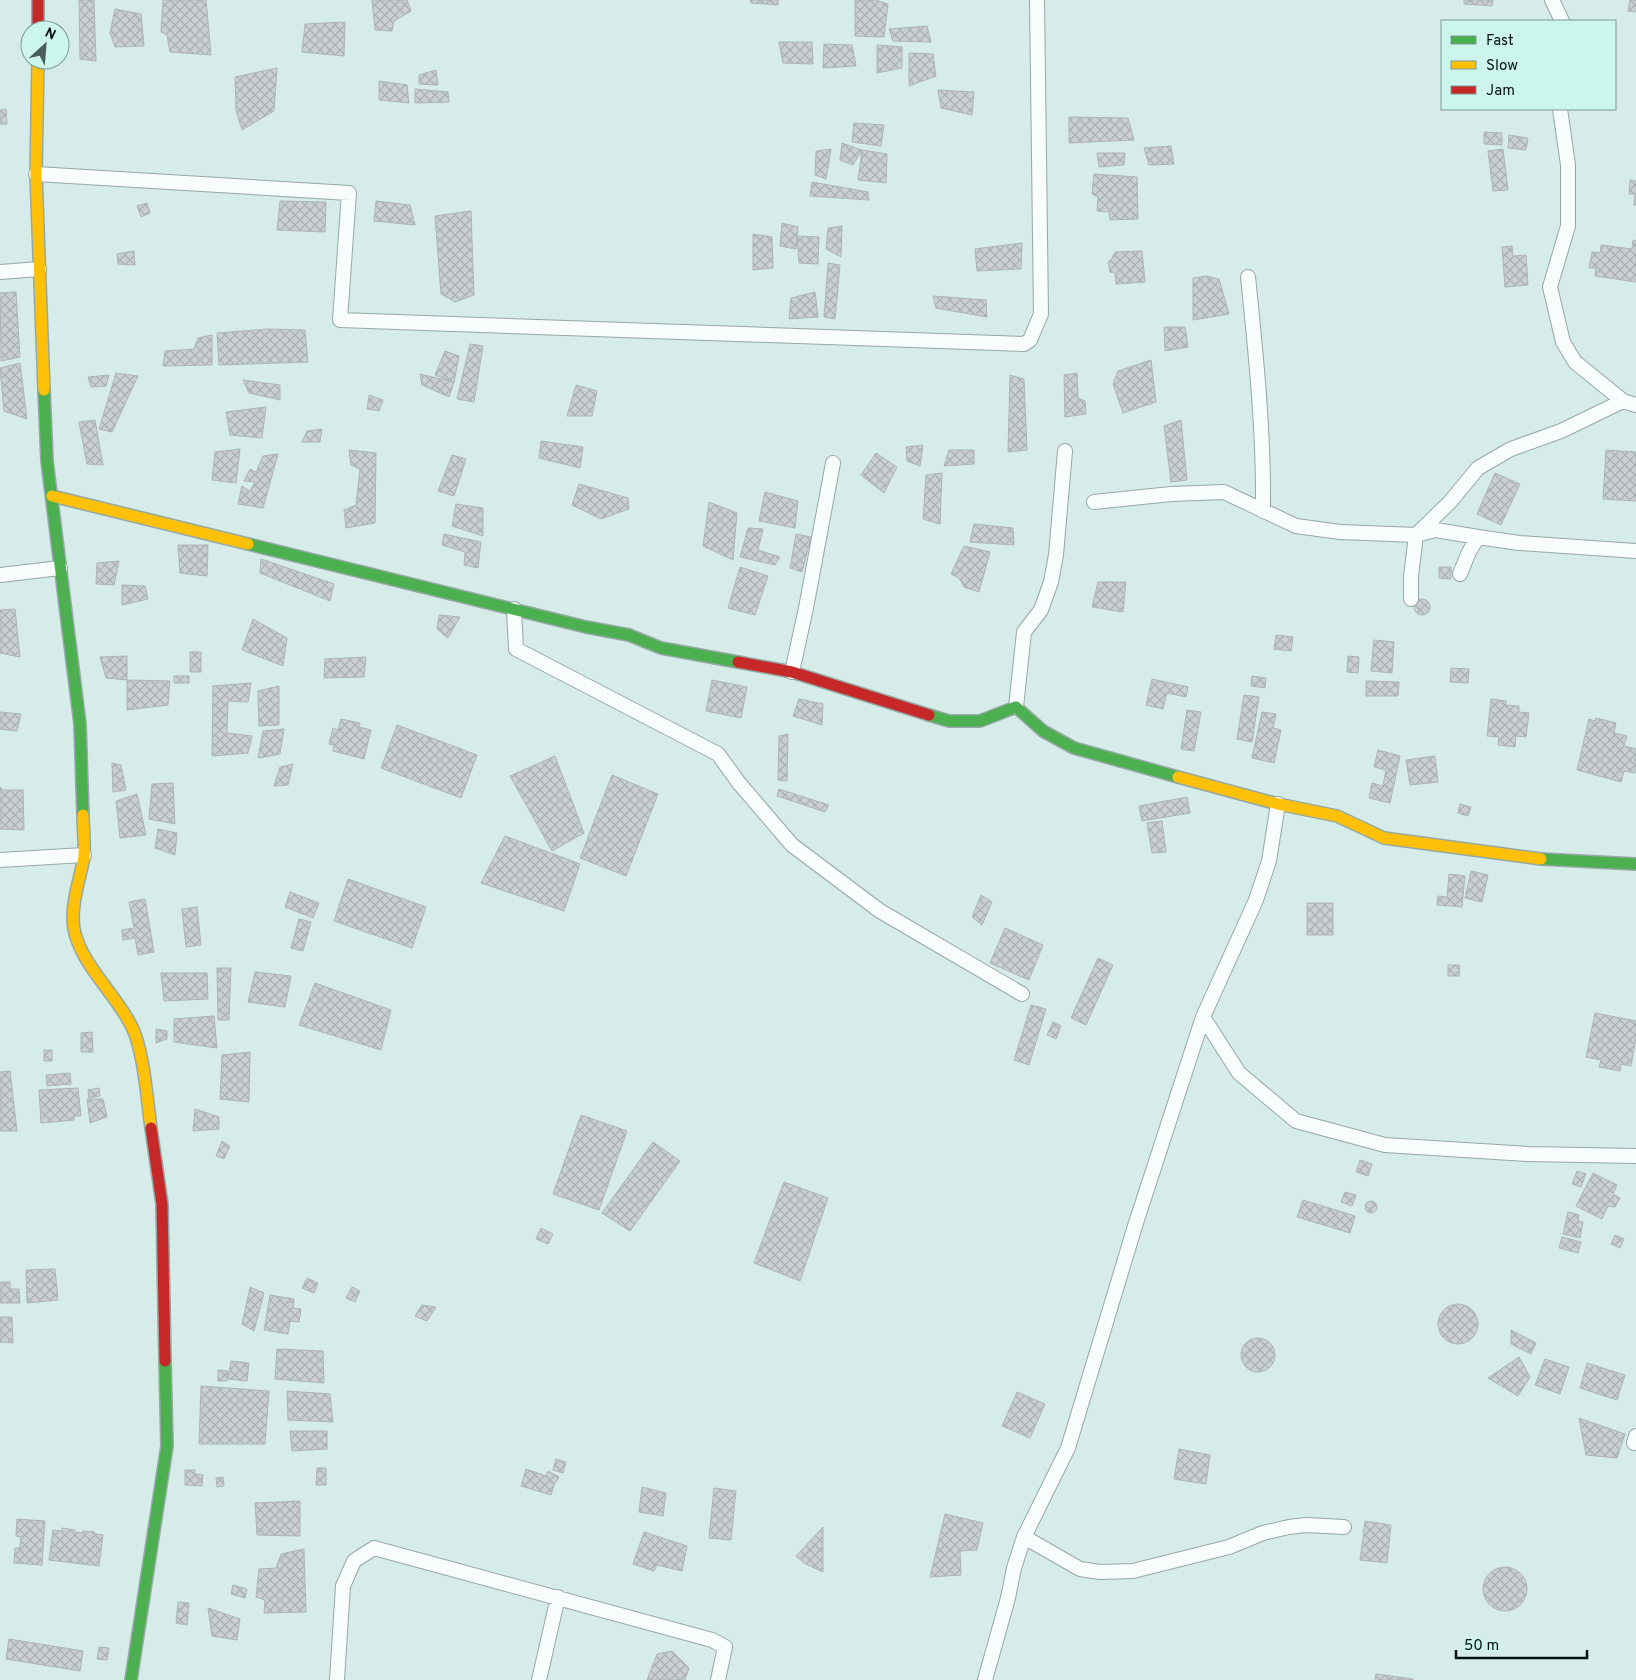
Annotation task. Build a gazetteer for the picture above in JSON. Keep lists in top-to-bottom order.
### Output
{
  "legend": ["Fast", "Slow", "Jam"],
  "scale_bar": "50 m",
  "north": "top right"
}
